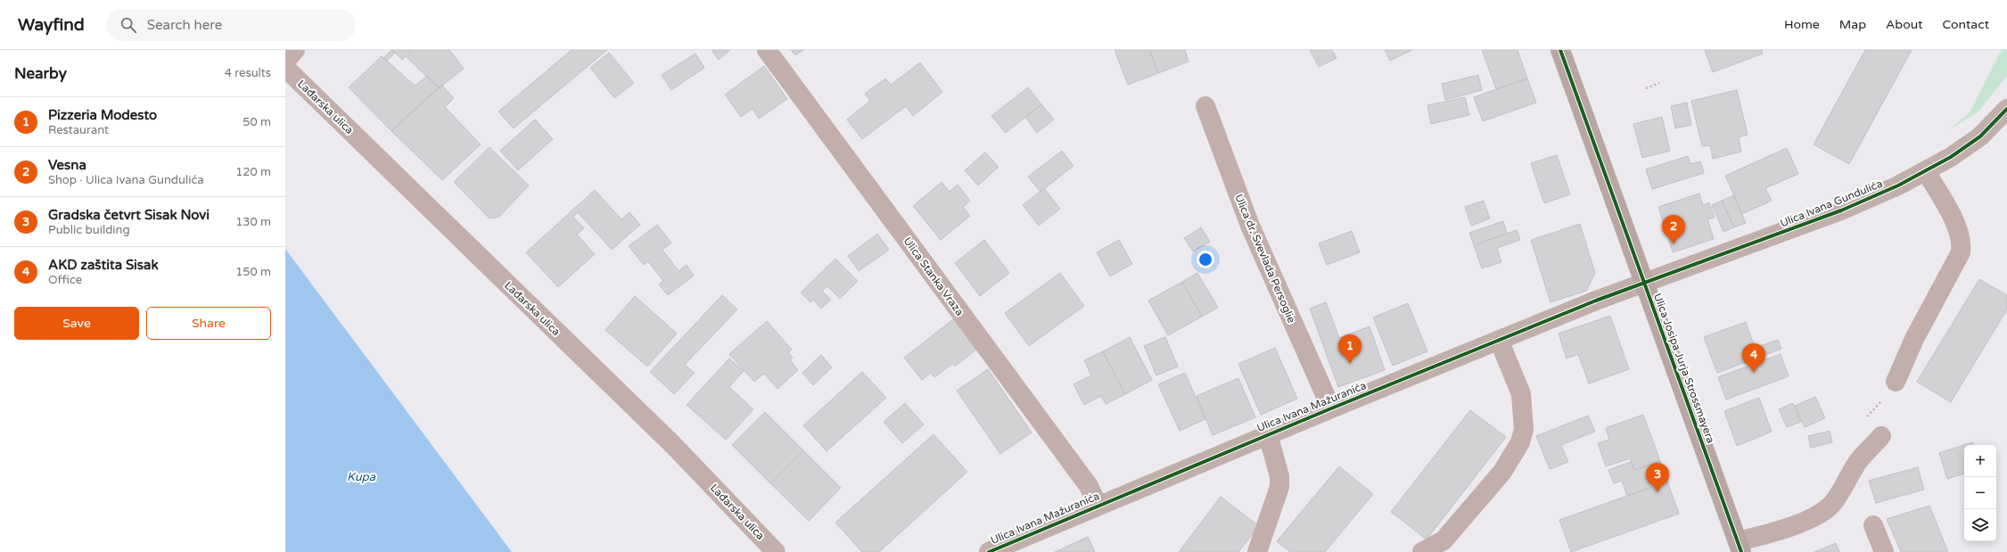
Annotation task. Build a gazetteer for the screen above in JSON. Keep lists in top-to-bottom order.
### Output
{
  "streets": {
    "main road": ["Ulica Josipa Jurja Strossmayera"],
    "street": [
      "Lađarska ulica",
      "Ulica Ivana Gundulića",
      "Ulica dr. Svevlada Persoglie",
      "Ulica Stanka Vraza",
      "Ulica Ivana Mažuranića"
    ]
  },
  "crossings": [
    ["Ulica Ivana Gundulića", "Ulica Josipa Jurja Strossmayera"],
    ["Ulica Ivana Gundulića", "Ulica Ivana Mažuranića"],
    ["Ulica dr. Svevlada Persoglie", "Ulica Ivana Mažuranića"],
    ["Ulica Stanka Vraza", "Ulica Ivana Mažuranića"],
    ["Ulica Josipa Jurja Strossmayera", "Ulica Ivana Mažuranića"]
  ],
  "water": ["Kupa"],
  "page": {
    "header": "Wayfind",
    "search": "Search here",
    "nav": [
      "Home",
      "Map",
      "About",
      "Contact"
    ],
    "heading": ["Nearby", "4 results"],
    "list": [
      {
        "mark": "1",
        "name": "Pizzeria Modesto",
        "note": "Restaurant",
        "value": "50 m"
      },
      {
        "mark": "2",
        "name": "Vesna",
        "note": "Shop · Ulica Ivana Gundulića",
        "value": "120 m"
      },
      {
        "mark": "3",
        "name": "Gradska četvrt Sisak Novi",
        "note": "Public building",
        "value": "130 m"
      },
      {
        "mark": "4",
        "name": "AKD zaštita Sisak",
        "note": "Office",
        "value": "150 m"
      }
    ],
    "pins": [
      "2",
      "1",
      "4",
      "3"
    ],
    "buttons": ["Save", "Share"],
    "map_buttons": ["+", "−"]
  }
}
